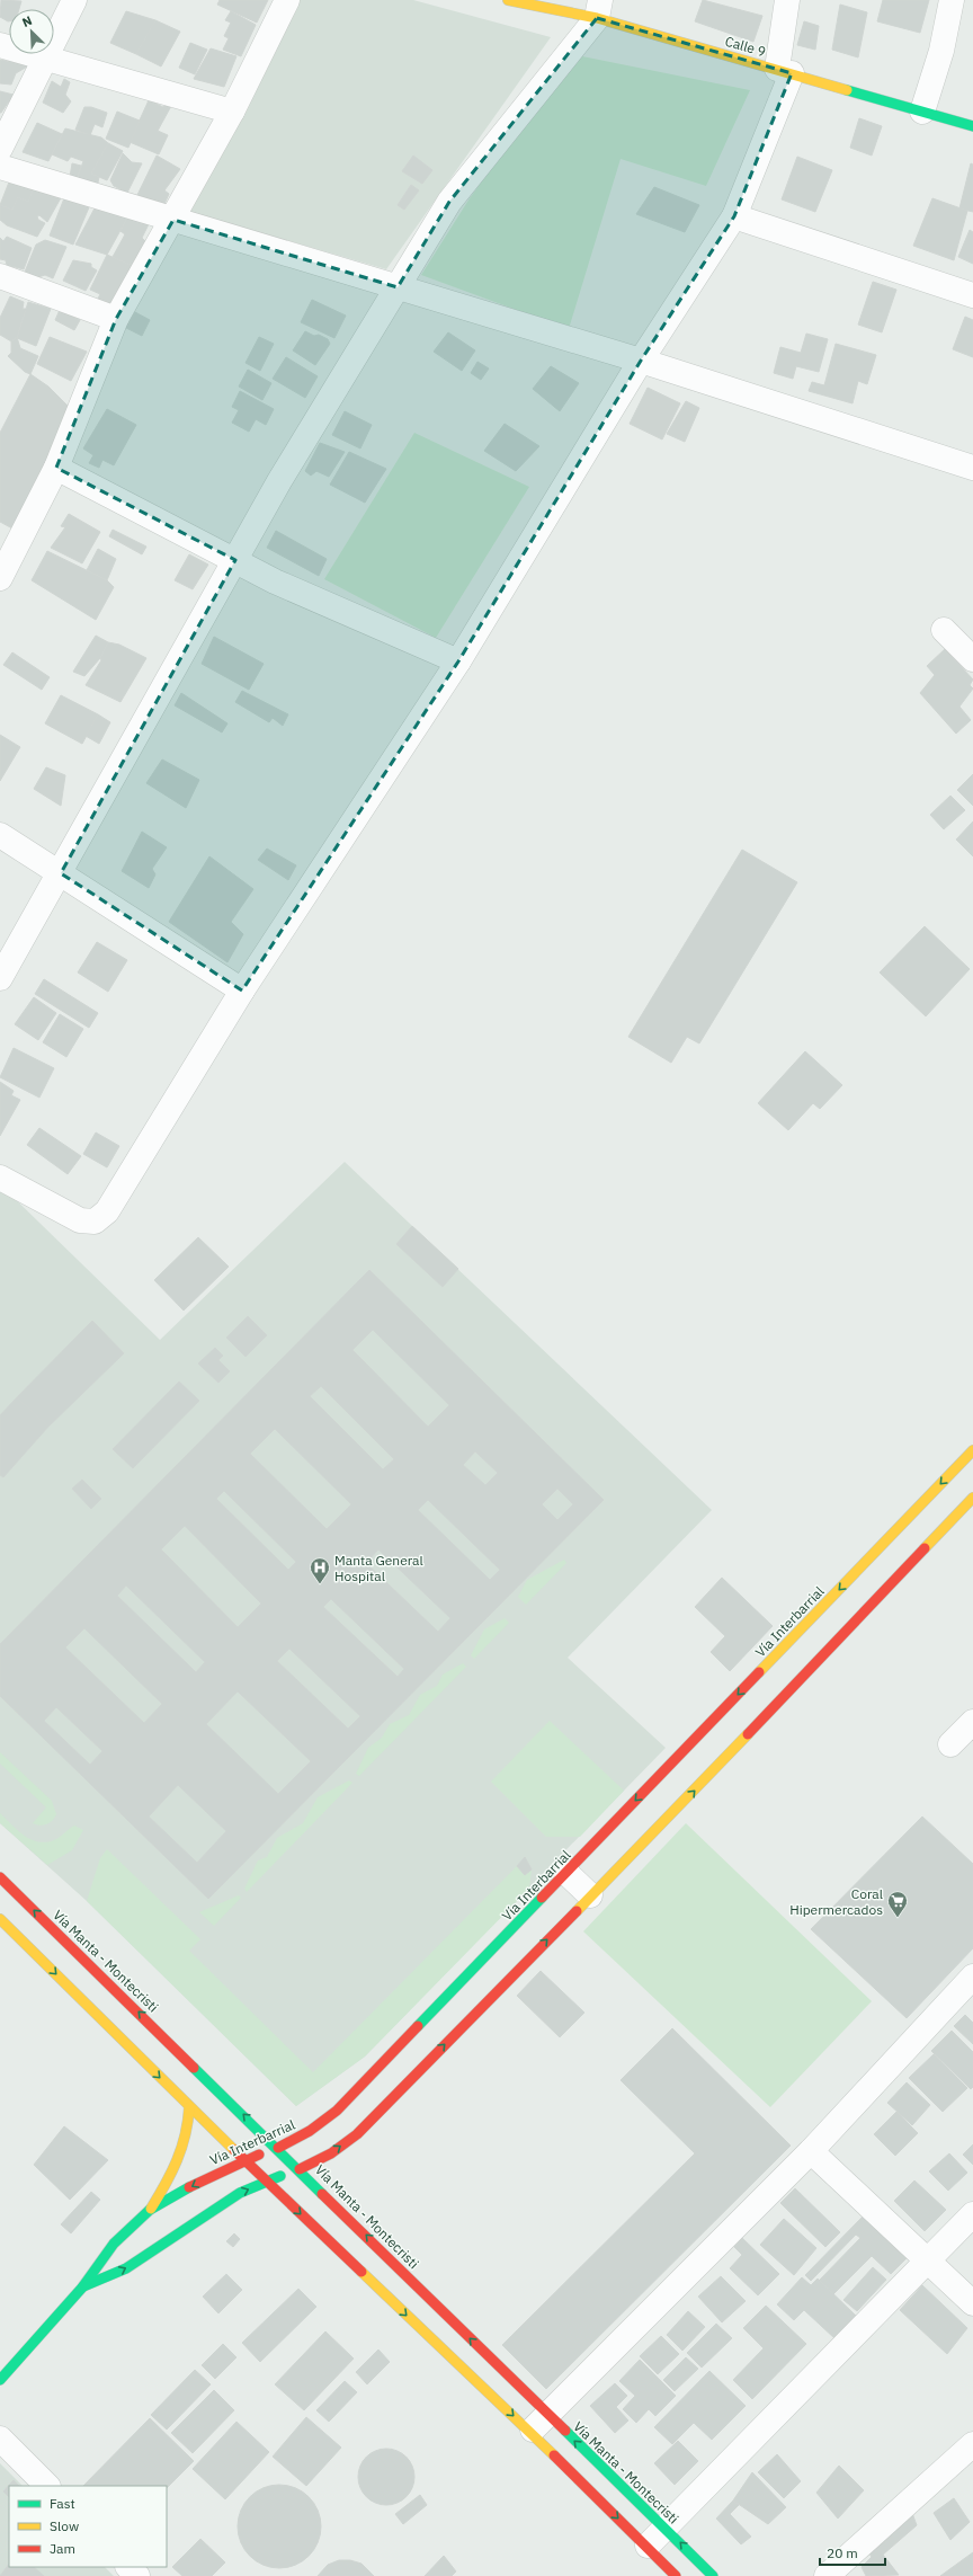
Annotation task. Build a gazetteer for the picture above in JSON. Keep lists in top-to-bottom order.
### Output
{
  "streets": {
    "main road": ["Calle 9", "Vía Interbarrial", "Vía Manta - Montecristi"]
  },
  "crossings": [
    ["Vía Interbarrial", "Vía Manta - Montecristi"]
  ],
  "places": {
    "hospital": ["Manta General Hospital"],
    "supermarket": ["Coral Hipermercados"]
  },
  "legend": ["Fast", "Slow", "Jam"],
  "scale_bar": "20 m",
  "north": "top left"
}
